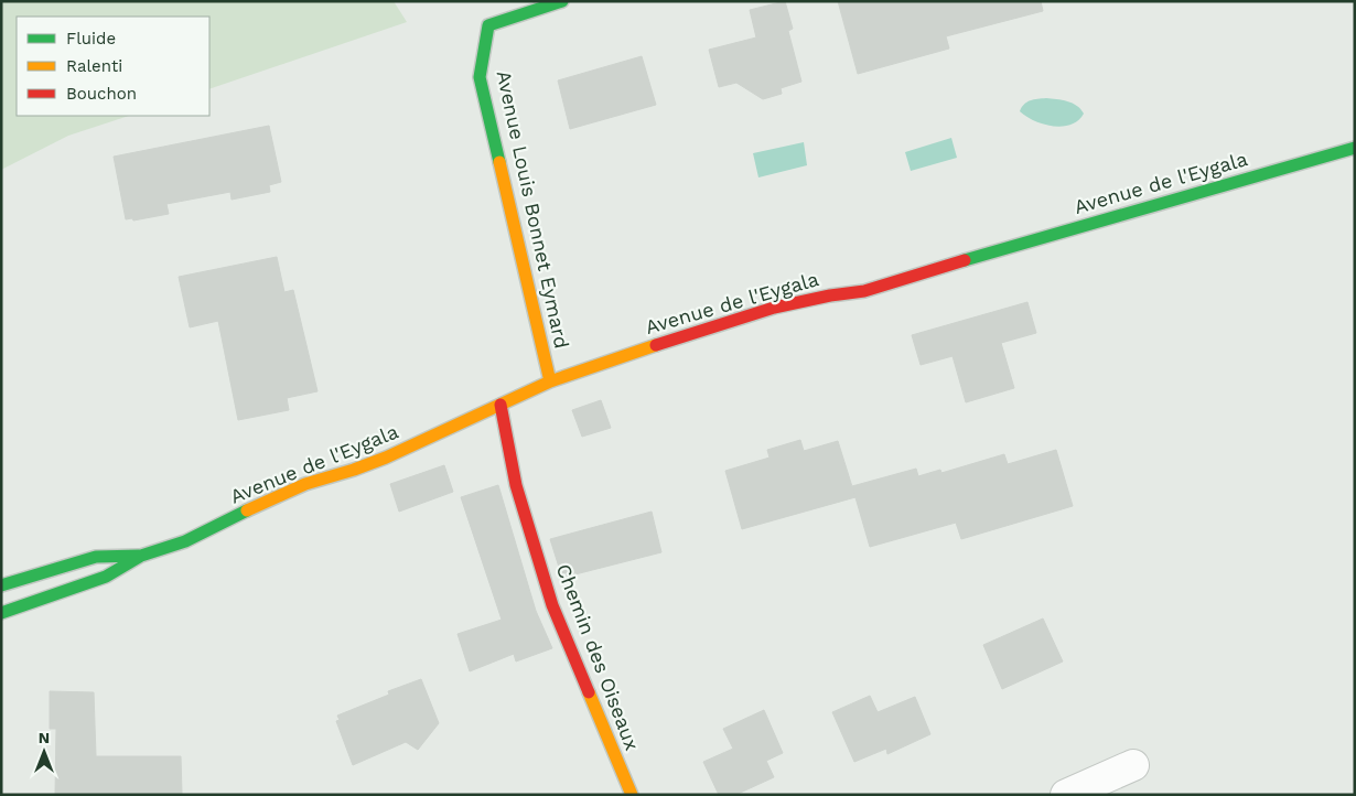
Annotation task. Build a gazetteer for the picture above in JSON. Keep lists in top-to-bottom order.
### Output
{
  "streets": {
    "street": ["Avenue de l'Eygala", "Avenue Louis Bonnet Eymard", "Chemin des Oiseaux"]
  },
  "crossings": [
    ["Avenue de l'Eygala", "Avenue Louis Bonnet Eymard"],
    ["Avenue de l'Eygala", "Chemin des Oiseaux"]
  ],
  "legend": ["Fluide", "Ralenti", "Bouchon"],
  "north": "top"
}
